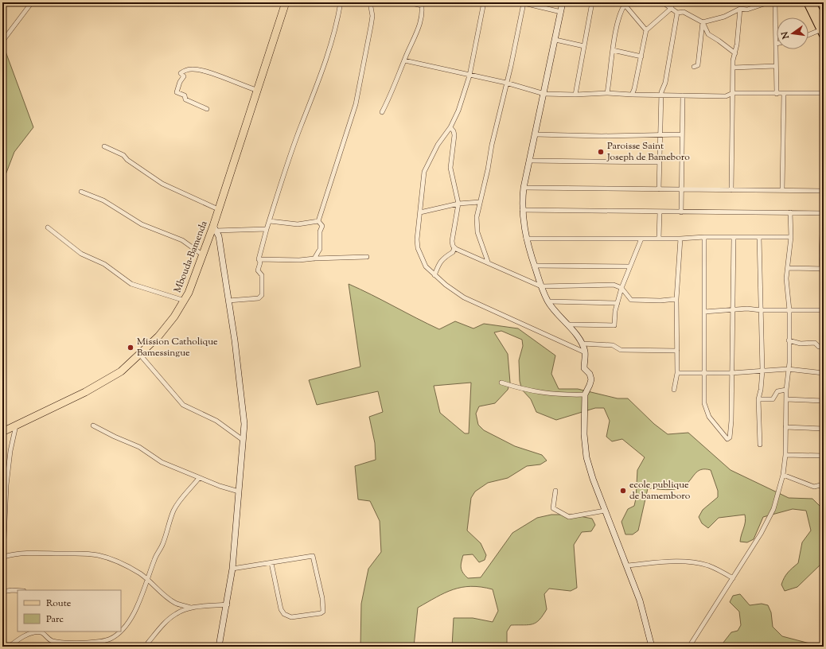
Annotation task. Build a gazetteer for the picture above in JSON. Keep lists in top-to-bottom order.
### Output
{
  "streets": {
    "highway": ["Mbouda-Bamenda"]
  },
  "places": ["Paroisse Saint Joseph de Bameboro", "Mission Catholique Bamessingue", "ecole publique de bamemboro"],
  "legend": ["Route", "Parc"],
  "north": "left"
}
